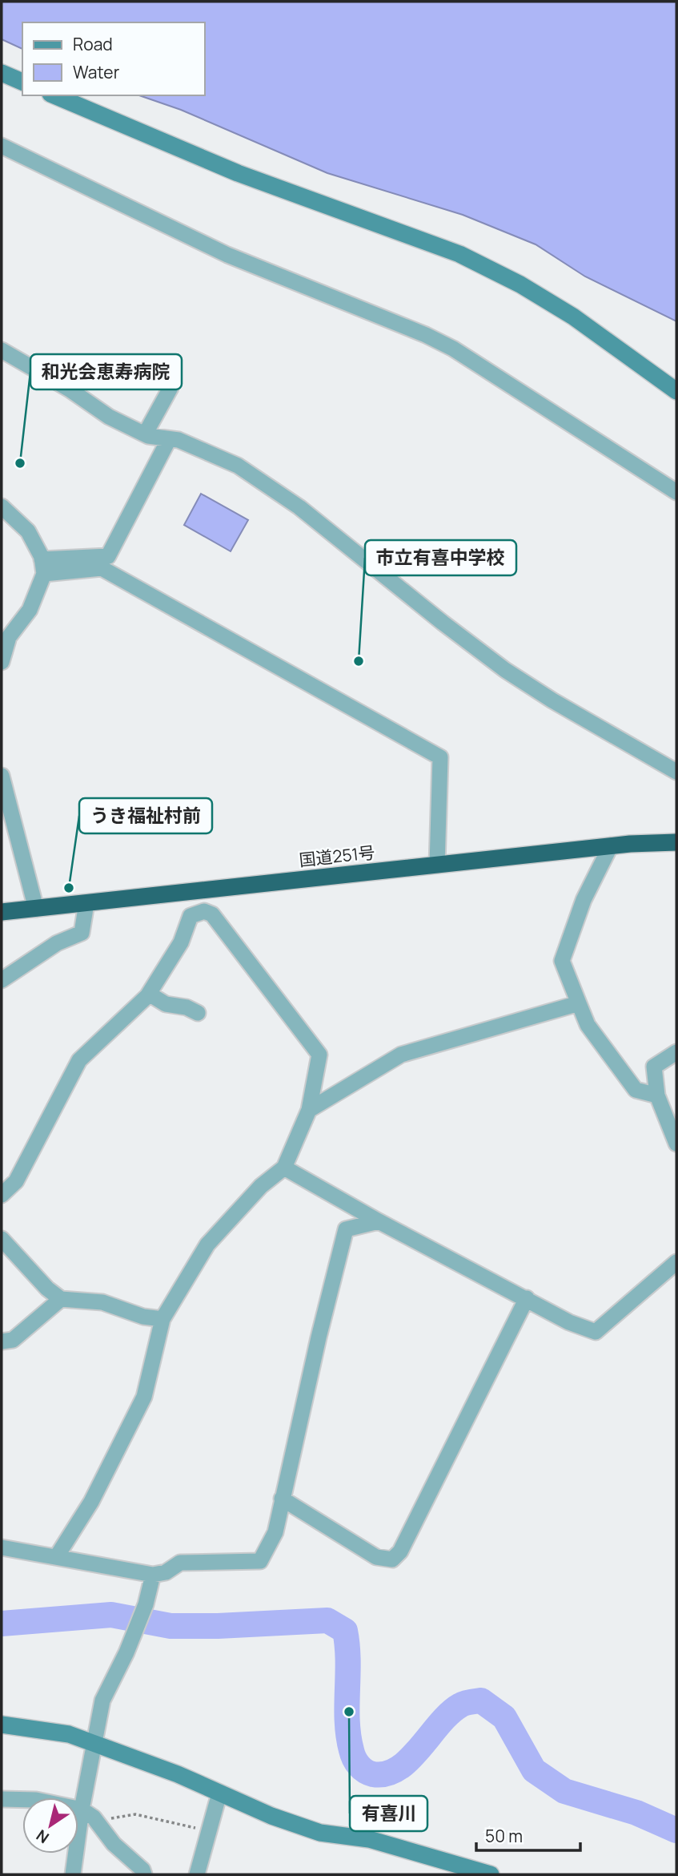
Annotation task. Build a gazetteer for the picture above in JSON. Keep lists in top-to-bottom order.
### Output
{
  "streets": {
    "highway": ["国道251号"]
  },
  "places": [
    "和光会恵寿病院",
    "市立有喜中学校",
    "うき福祉村前",
    "有喜川"
  ],
  "legend": ["Road", "Water"],
  "scale_bar": "50 m",
  "north": "bottom left"
}
